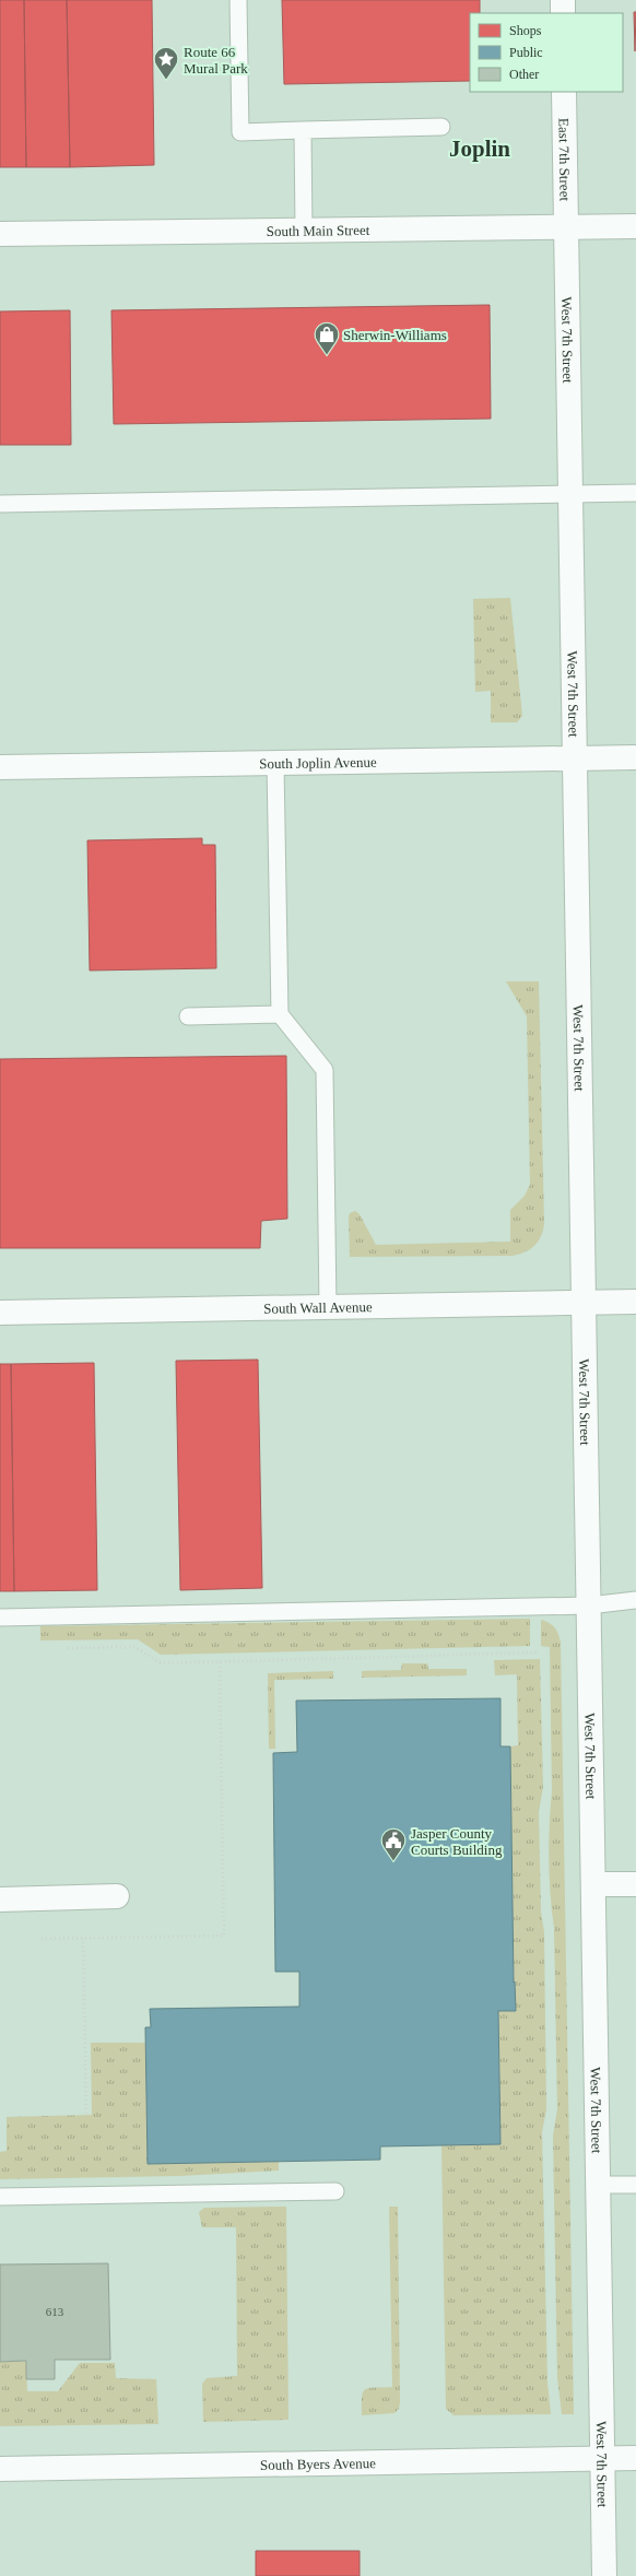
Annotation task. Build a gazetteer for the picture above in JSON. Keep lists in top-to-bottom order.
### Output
{
  "streets": {
    "main road": [
      "East 7th Street",
      "South Main Street",
      "West 7th Street",
      "South Joplin Avenue",
      "South Wall Avenue",
      "South Byers Avenue"
    ]
  },
  "crossings": [
    ["East 7th Street", "South Main Street"],
    ["East 7th Street", "West 7th Street"],
    ["South Main Street", "West 7th Street"],
    ["West 7th Street", "South Joplin Avenue"],
    ["West 7th Street", "South Wall Avenue"],
    ["West 7th Street", "South Byers Avenue"]
  ],
  "districts": ["Joplin"],
  "places": {
    "place": ["Route 66 Mural Park"],
    "shop": ["Sherwin-Williams"],
    "public building": ["Jasper County Courts Building"]
  },
  "house_numbers": ["613"],
  "legend": ["Shops", "Public", "Other"]
}
